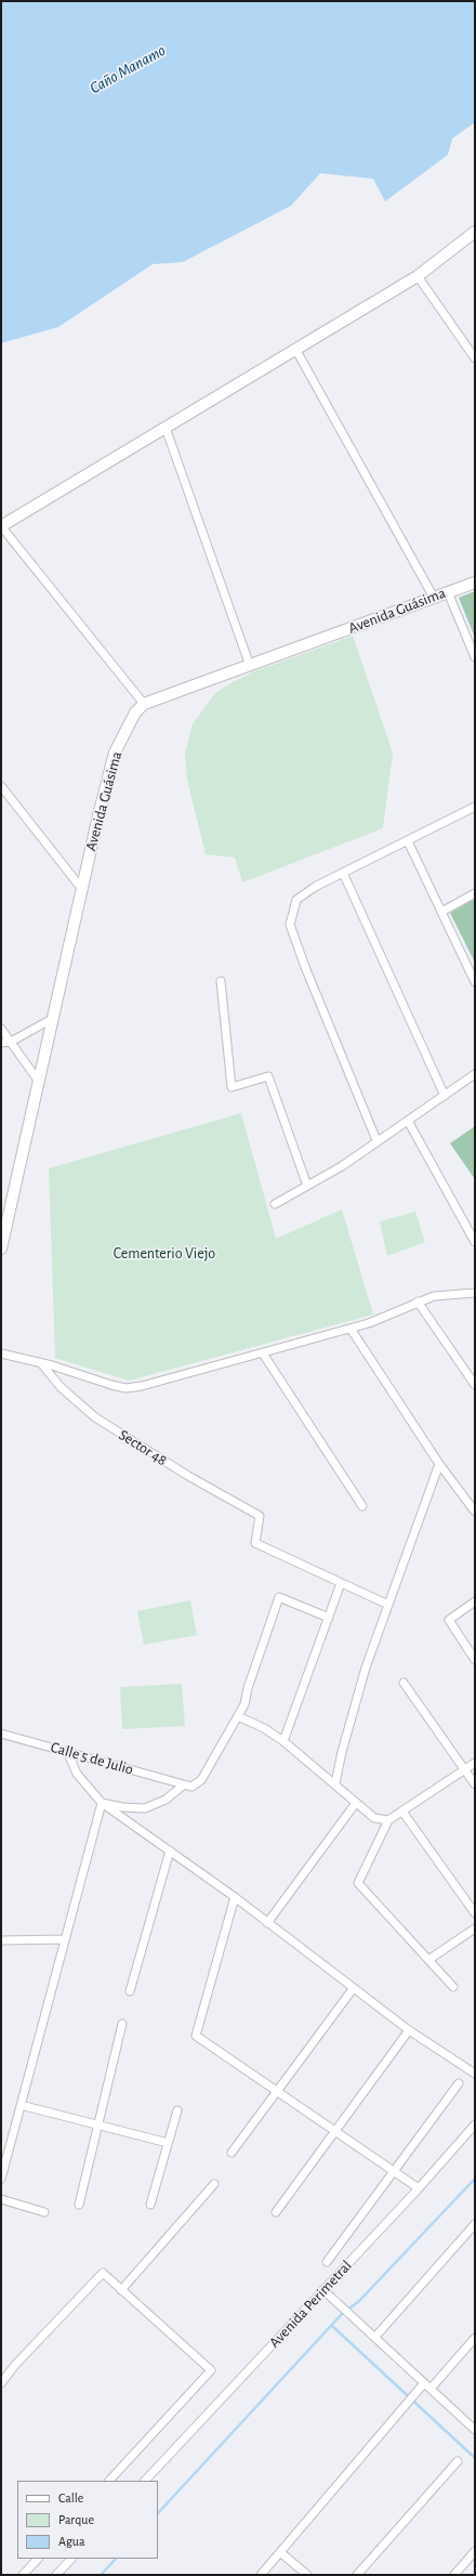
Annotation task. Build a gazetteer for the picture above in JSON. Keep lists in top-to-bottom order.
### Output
{
  "streets": {
    "main road": ["Avenida Guásima"],
    "street": ["Sector 48", "Calle 5 de Julio", "Avenida Perimetral"]
  },
  "water": ["Caño Manamo"],
  "parks": ["Cementerio Viejo"],
  "legend": ["Calle", "Parque", "Agua"]
}
